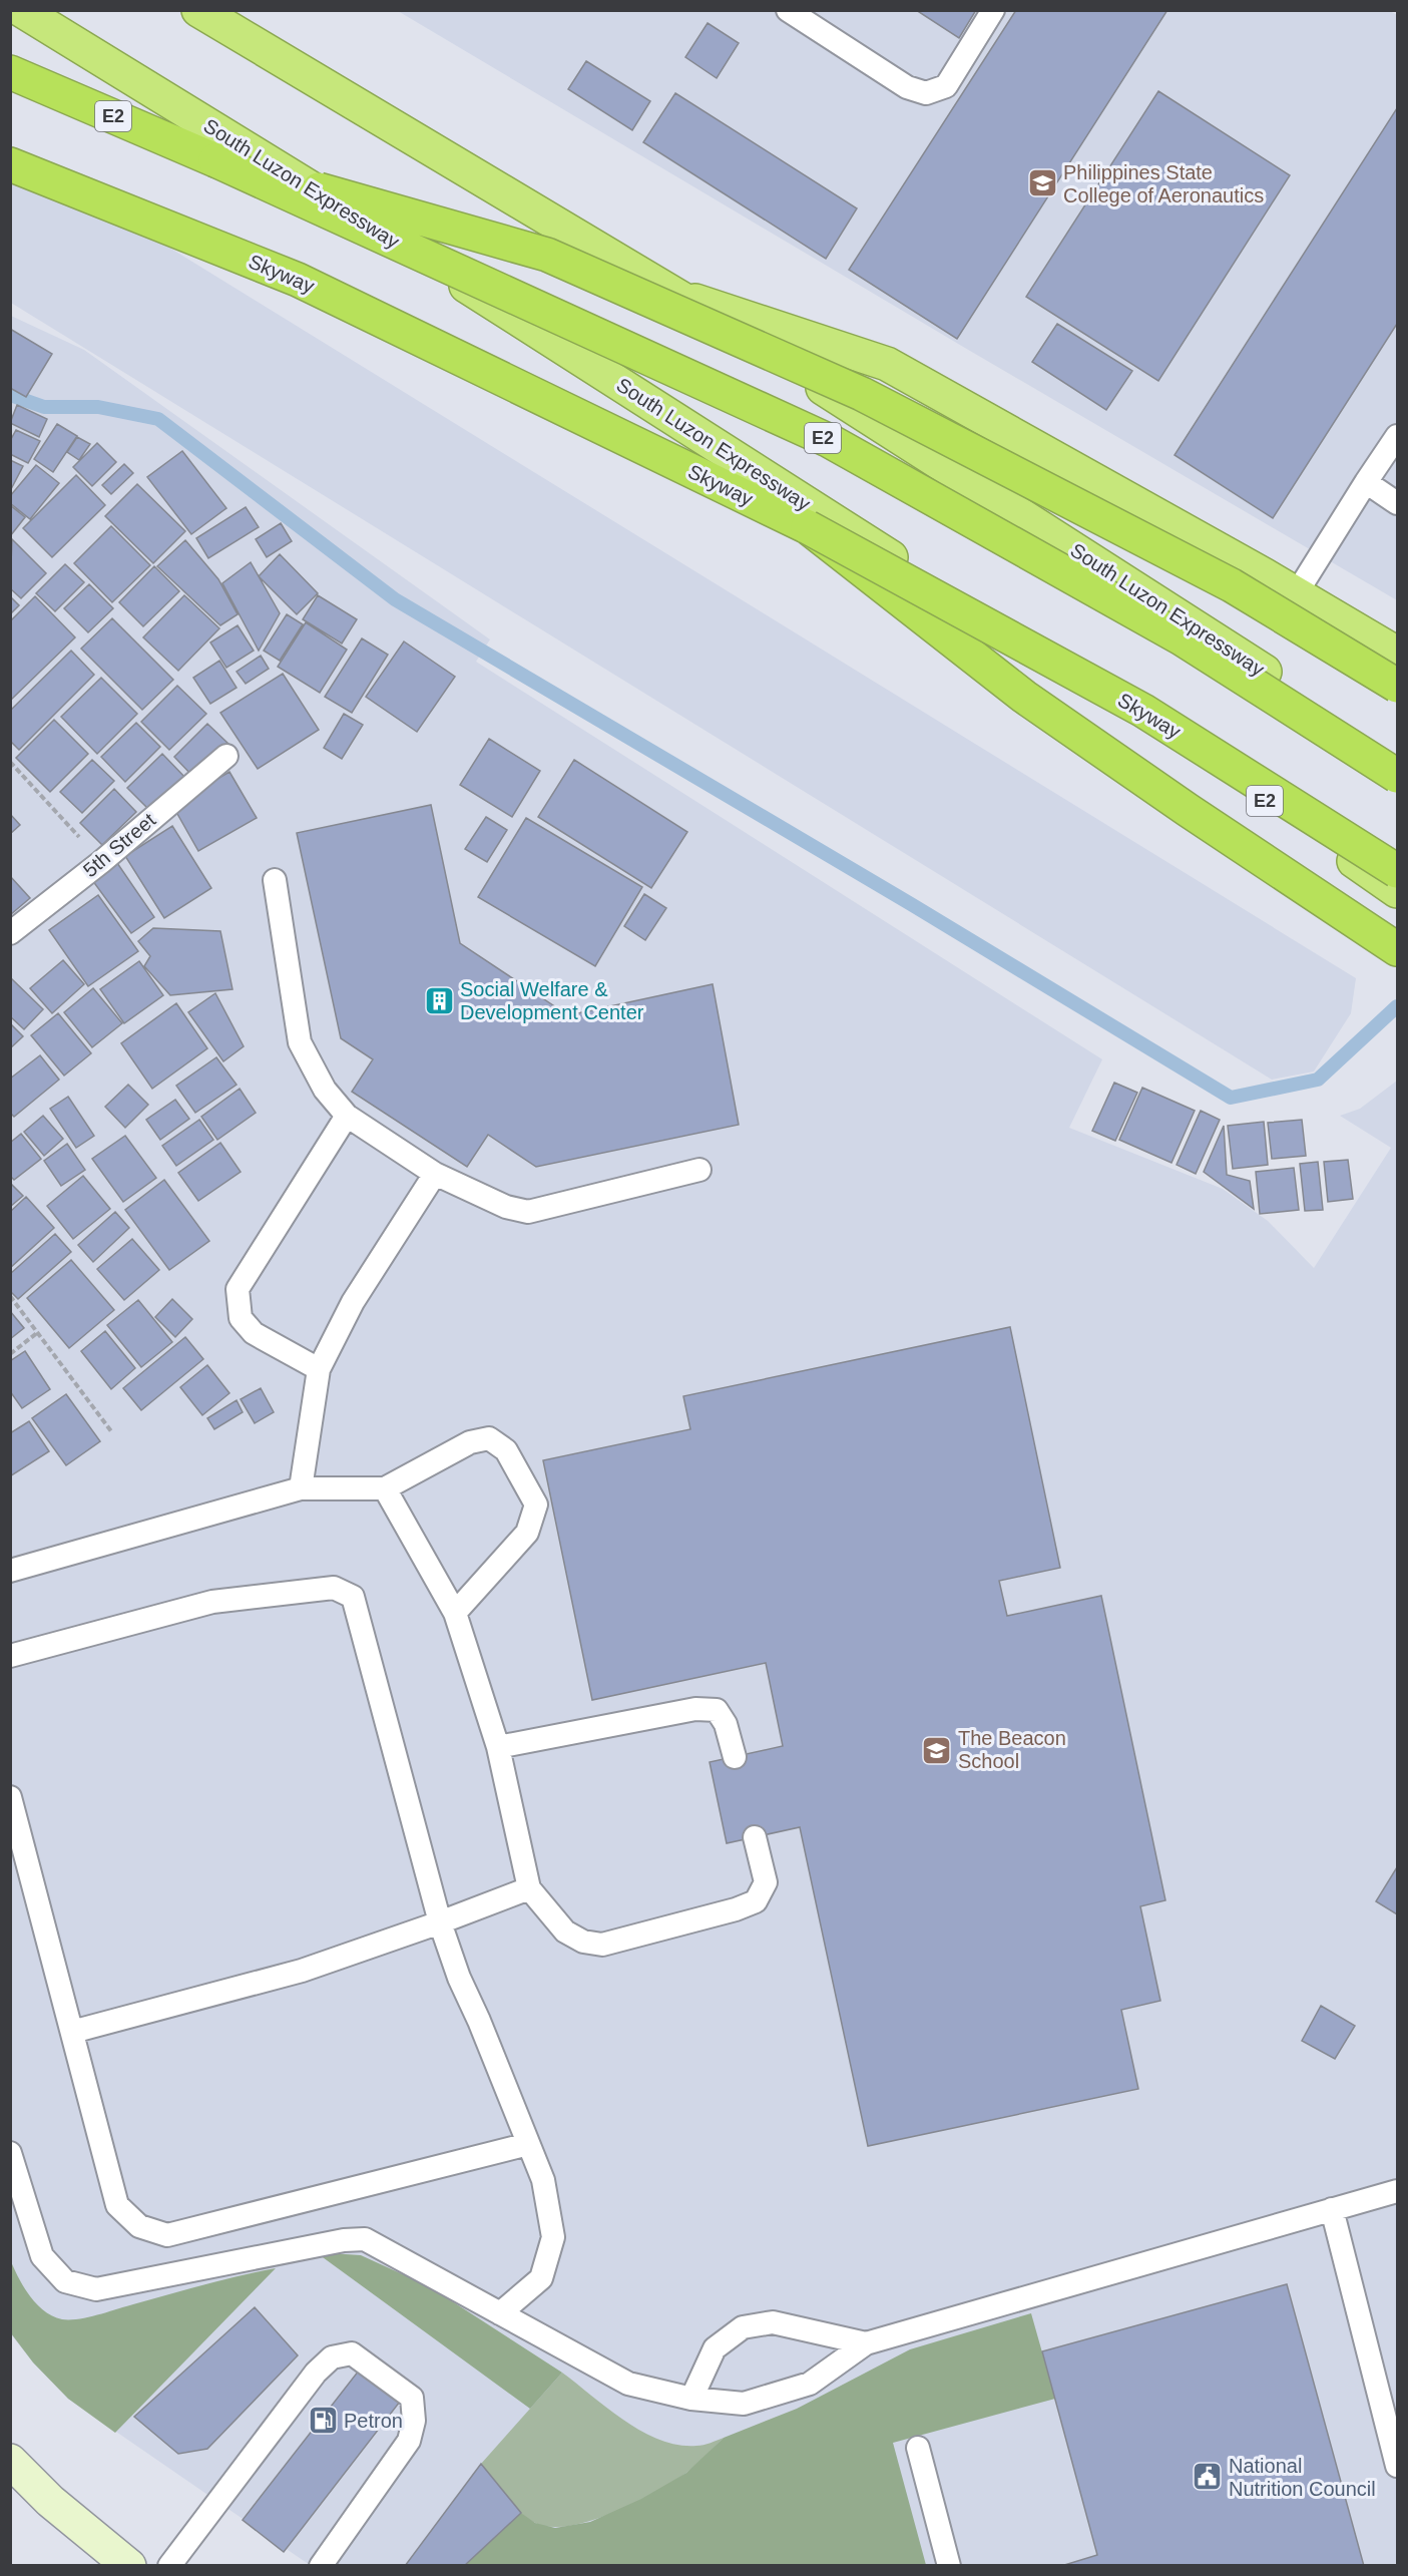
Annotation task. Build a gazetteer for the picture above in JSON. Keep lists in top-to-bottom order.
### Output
{
  "streets": {
    "highway": ["E2", "South Luzon Expressway", "Skyway"],
    "lane": ["5th Street"]
  },
  "places": {
    "school or university": ["Philippines State College of Aeronautics", "The Beacon School"],
    "building": ["Social Welfare & Development Center"],
    "fuel station": ["Petron"],
    "public building": ["National Nutrition Council"]
  }
}
